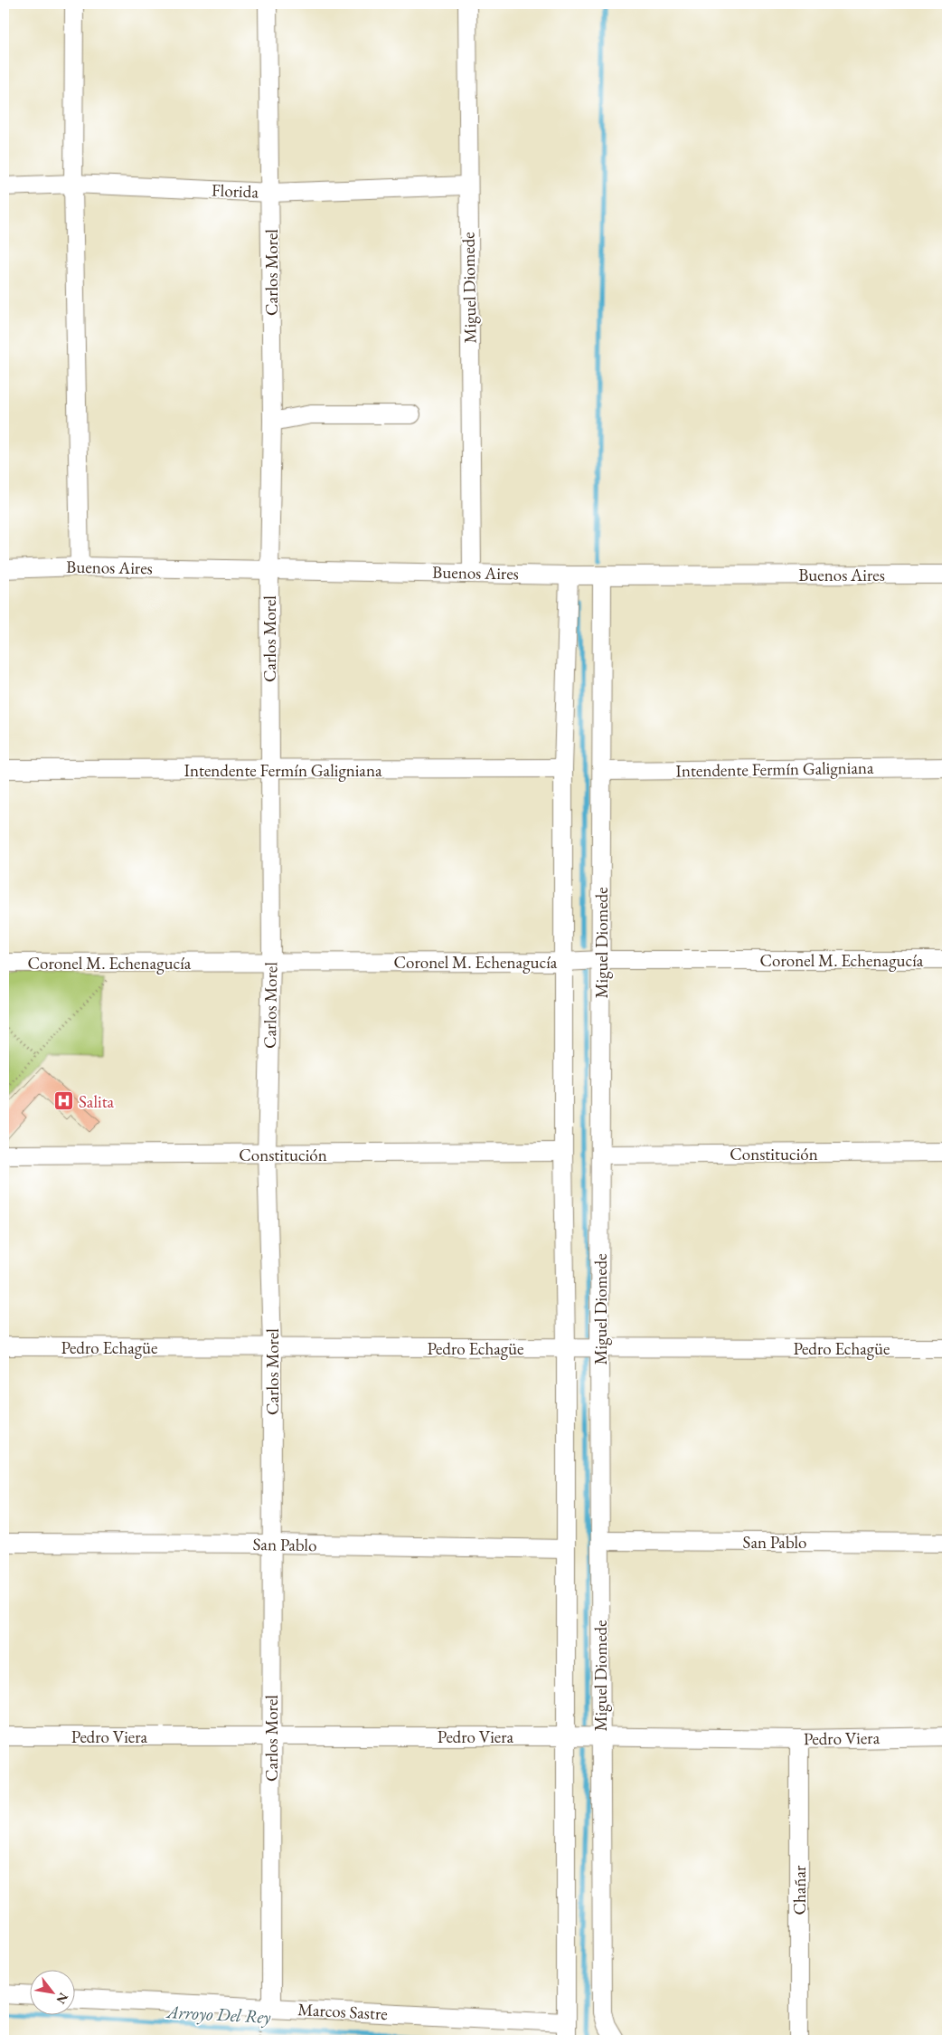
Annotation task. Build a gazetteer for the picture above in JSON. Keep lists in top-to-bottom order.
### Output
{
  "streets": {
    "street": [
      "Florida",
      "Carlos Morel",
      "Miguel Diomede",
      "Buenos Aires",
      "Intendente Fermín Galigniana",
      "Coronel M. Echenagucía",
      "Constitución",
      "Pedro Echagüe",
      "San Pablo",
      "Pedro Viera",
      "Chañar",
      "Marcos Sastre"
    ]
  },
  "crossings": [
    ["Florida", "Carlos Morel"],
    ["Florida", "Miguel Diomede"],
    ["Carlos Morel", "Buenos Aires"],
    ["Carlos Morel", "Intendente Fermín Galigniana"],
    ["Carlos Morel", "Coronel M. Echenagucía"],
    ["Carlos Morel", "Constitución"],
    ["Carlos Morel", "Pedro Echagüe"],
    ["Carlos Morel", "San Pablo"],
    ["Carlos Morel", "Pedro Viera"],
    ["Carlos Morel", "Marcos Sastre"],
    ["Miguel Diomede", "Buenos Aires"],
    ["Miguel Diomede", "Intendente Fermín Galigniana"],
    ["Miguel Diomede", "Coronel M. Echenagucía"],
    ["Miguel Diomede", "Constitución"],
    ["Miguel Diomede", "Pedro Echagüe"],
    ["Miguel Diomede", "San Pablo"],
    ["Miguel Diomede", "Pedro Viera"],
    ["Miguel Diomede", "Marcos Sastre"],
    ["Pedro Viera", "Chañar"]
  ],
  "water": ["Arroyo Del Rey"],
  "places": {
    "hospital": ["Salita"]
  },
  "north": "bottom right"
}
